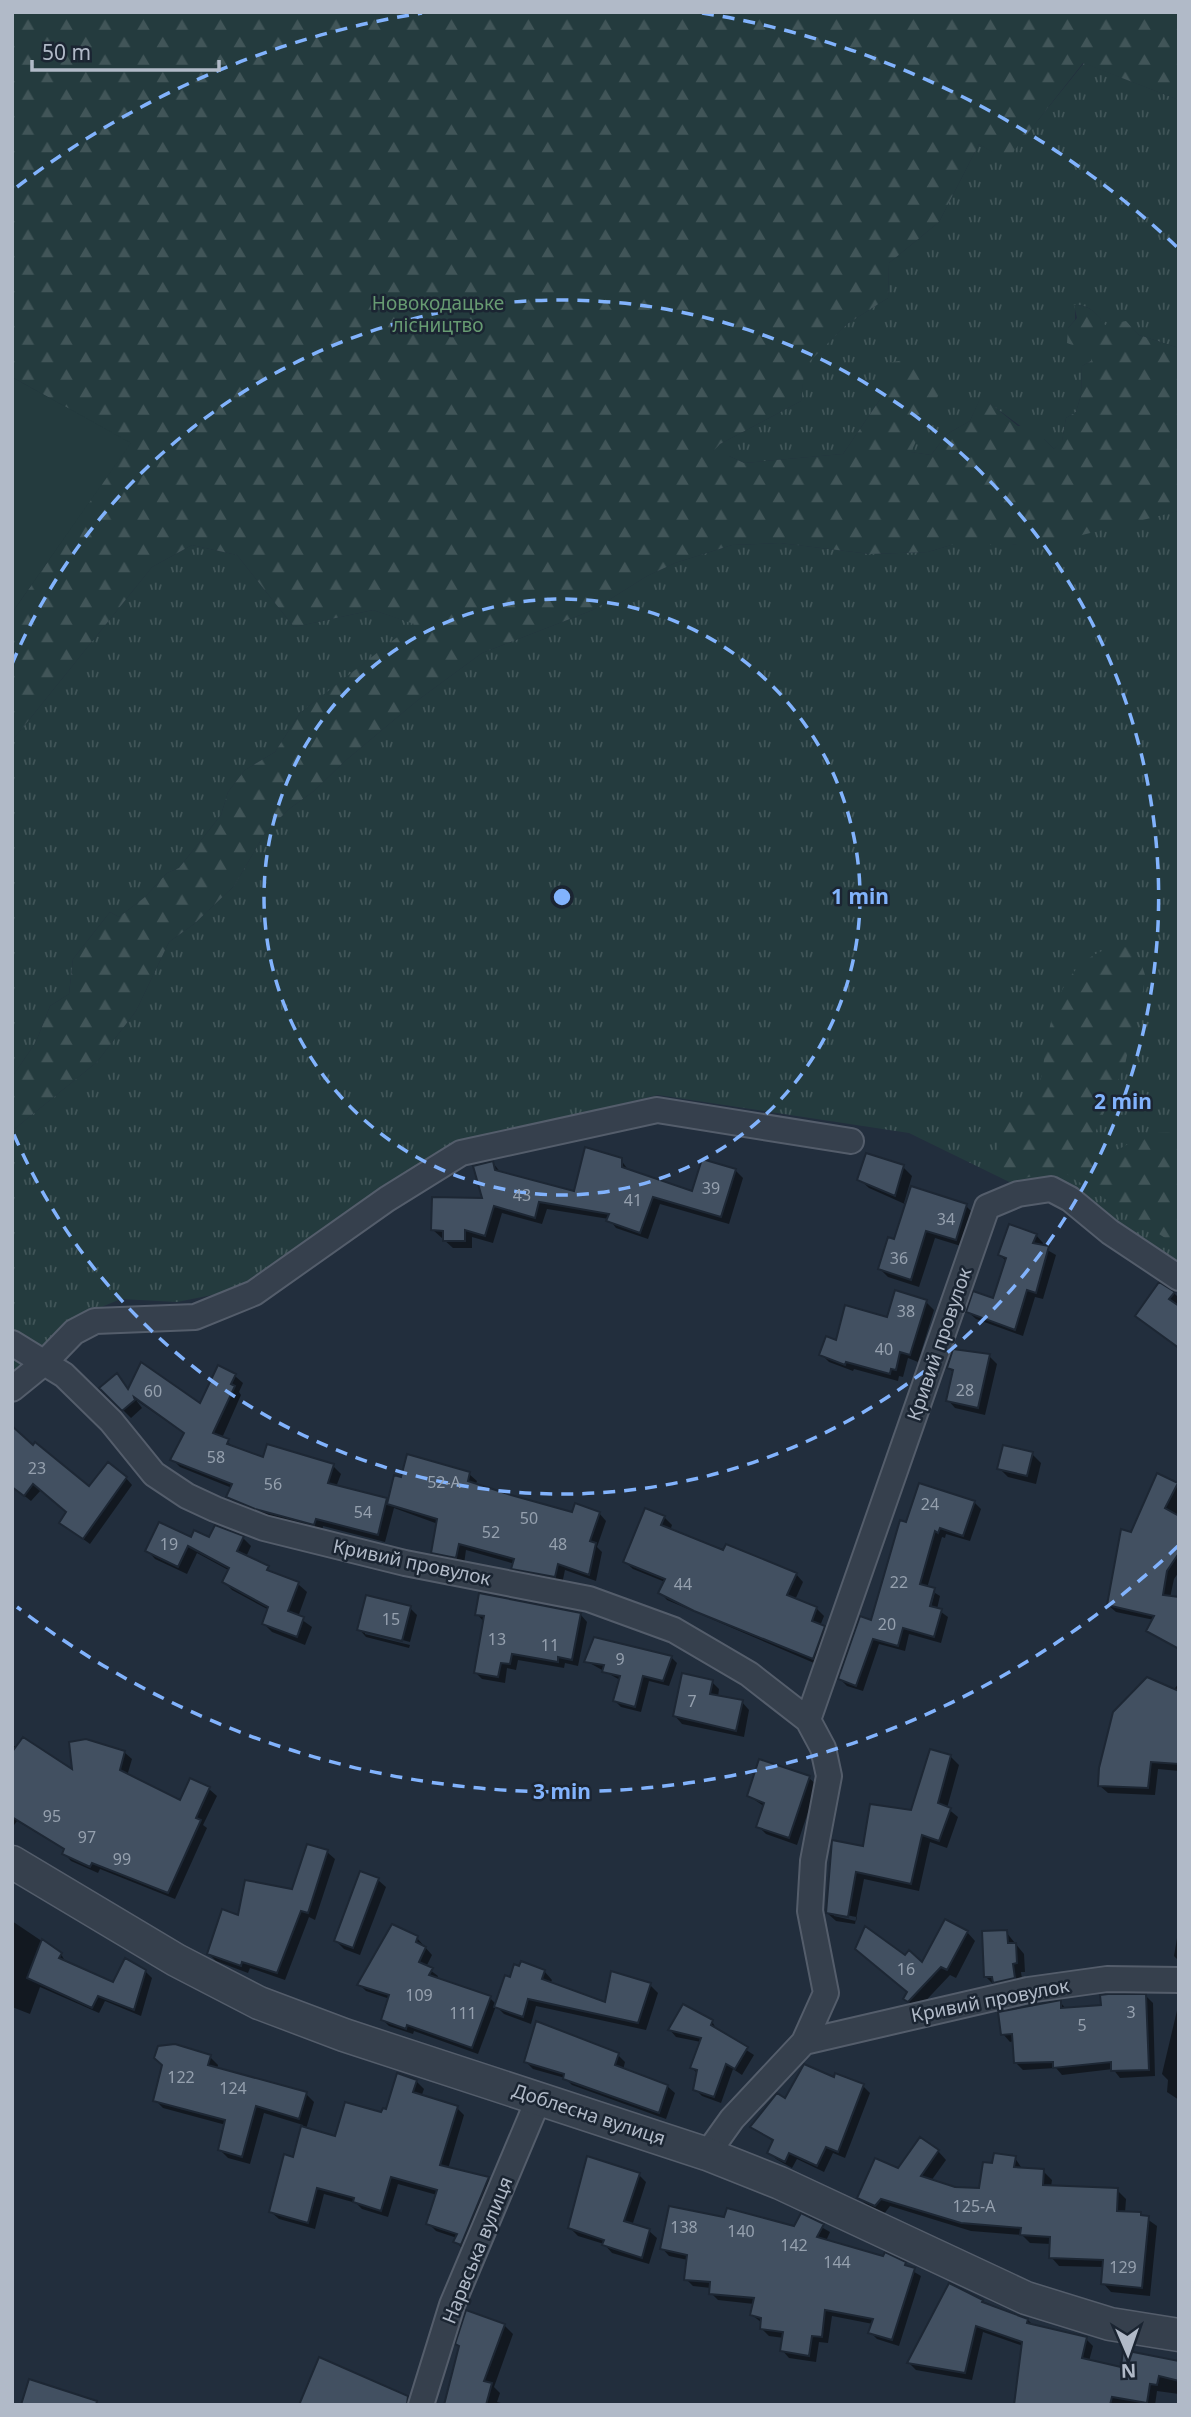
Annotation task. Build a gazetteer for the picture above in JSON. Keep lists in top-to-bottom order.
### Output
{
  "streets": {
    "street": ["Кривий провулок", "Доблесна вулиця", "Нарвська вулиця"]
  },
  "crossings": [
    ["Кривий провулок", "Доблесна вулиця"],
    ["Доблесна вулиця", "Нарвська вулиця"]
  ],
  "parks": ["Новокодацьке лісництво"],
  "house_numbers": [
    "39",
    "43",
    "41",
    "34",
    "36",
    "38",
    "40",
    "28",
    "60",
    "58",
    "23",
    "52-А",
    "56",
    "24",
    "54",
    "50",
    "52",
    "19",
    "48",
    "22",
    "44",
    "15",
    "20",
    "13",
    "11",
    "9",
    "7",
    "95",
    "97",
    "99",
    "16",
    "109",
    "3",
    "111",
    "5",
    "122",
    "124",
    "125-А",
    "138",
    "140",
    "142",
    "144",
    "129"
  ],
  "scale_bar": "50 m",
  "north": "bottom",
  "rings": ["1 min", "2 min", "3 min"]
}
